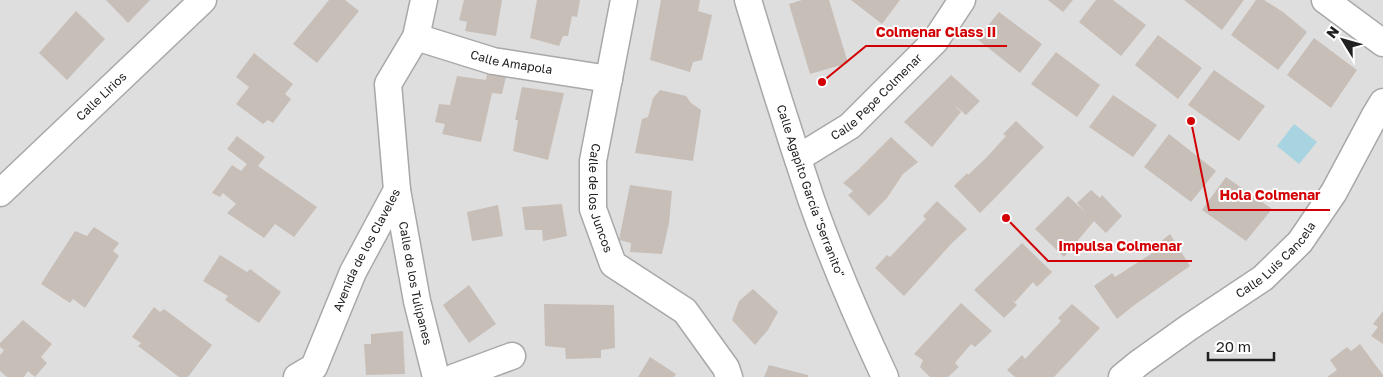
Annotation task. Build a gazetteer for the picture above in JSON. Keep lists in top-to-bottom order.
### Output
{
  "streets": {
    "street": [
      "Calle Amapola",
      "Calle Lirios",
      "Calle Pepe Colmenar",
      "Calle Agapito García \"Serranito\"",
      "Calle de los Juncos",
      "Avenida de los Claveles",
      "Calle Luis Cancela",
      "Calle de los Tulipanes"
    ]
  },
  "crossings": [
    ["Calle Amapola", "Calle de los Juncos"],
    ["Calle Amapola", "Avenida de los Claveles"],
    ["Calle Pepe Colmenar", "Calle Agapito García \"Serranito\""],
    ["Avenida de los Claveles", "Calle de los Tulipanes"]
  ],
  "places": ["Colmenar Class II", "Hola Colmenar", "Impulsa Colmenar"],
  "scale_bar": "20 m",
  "north": "top left"
}
